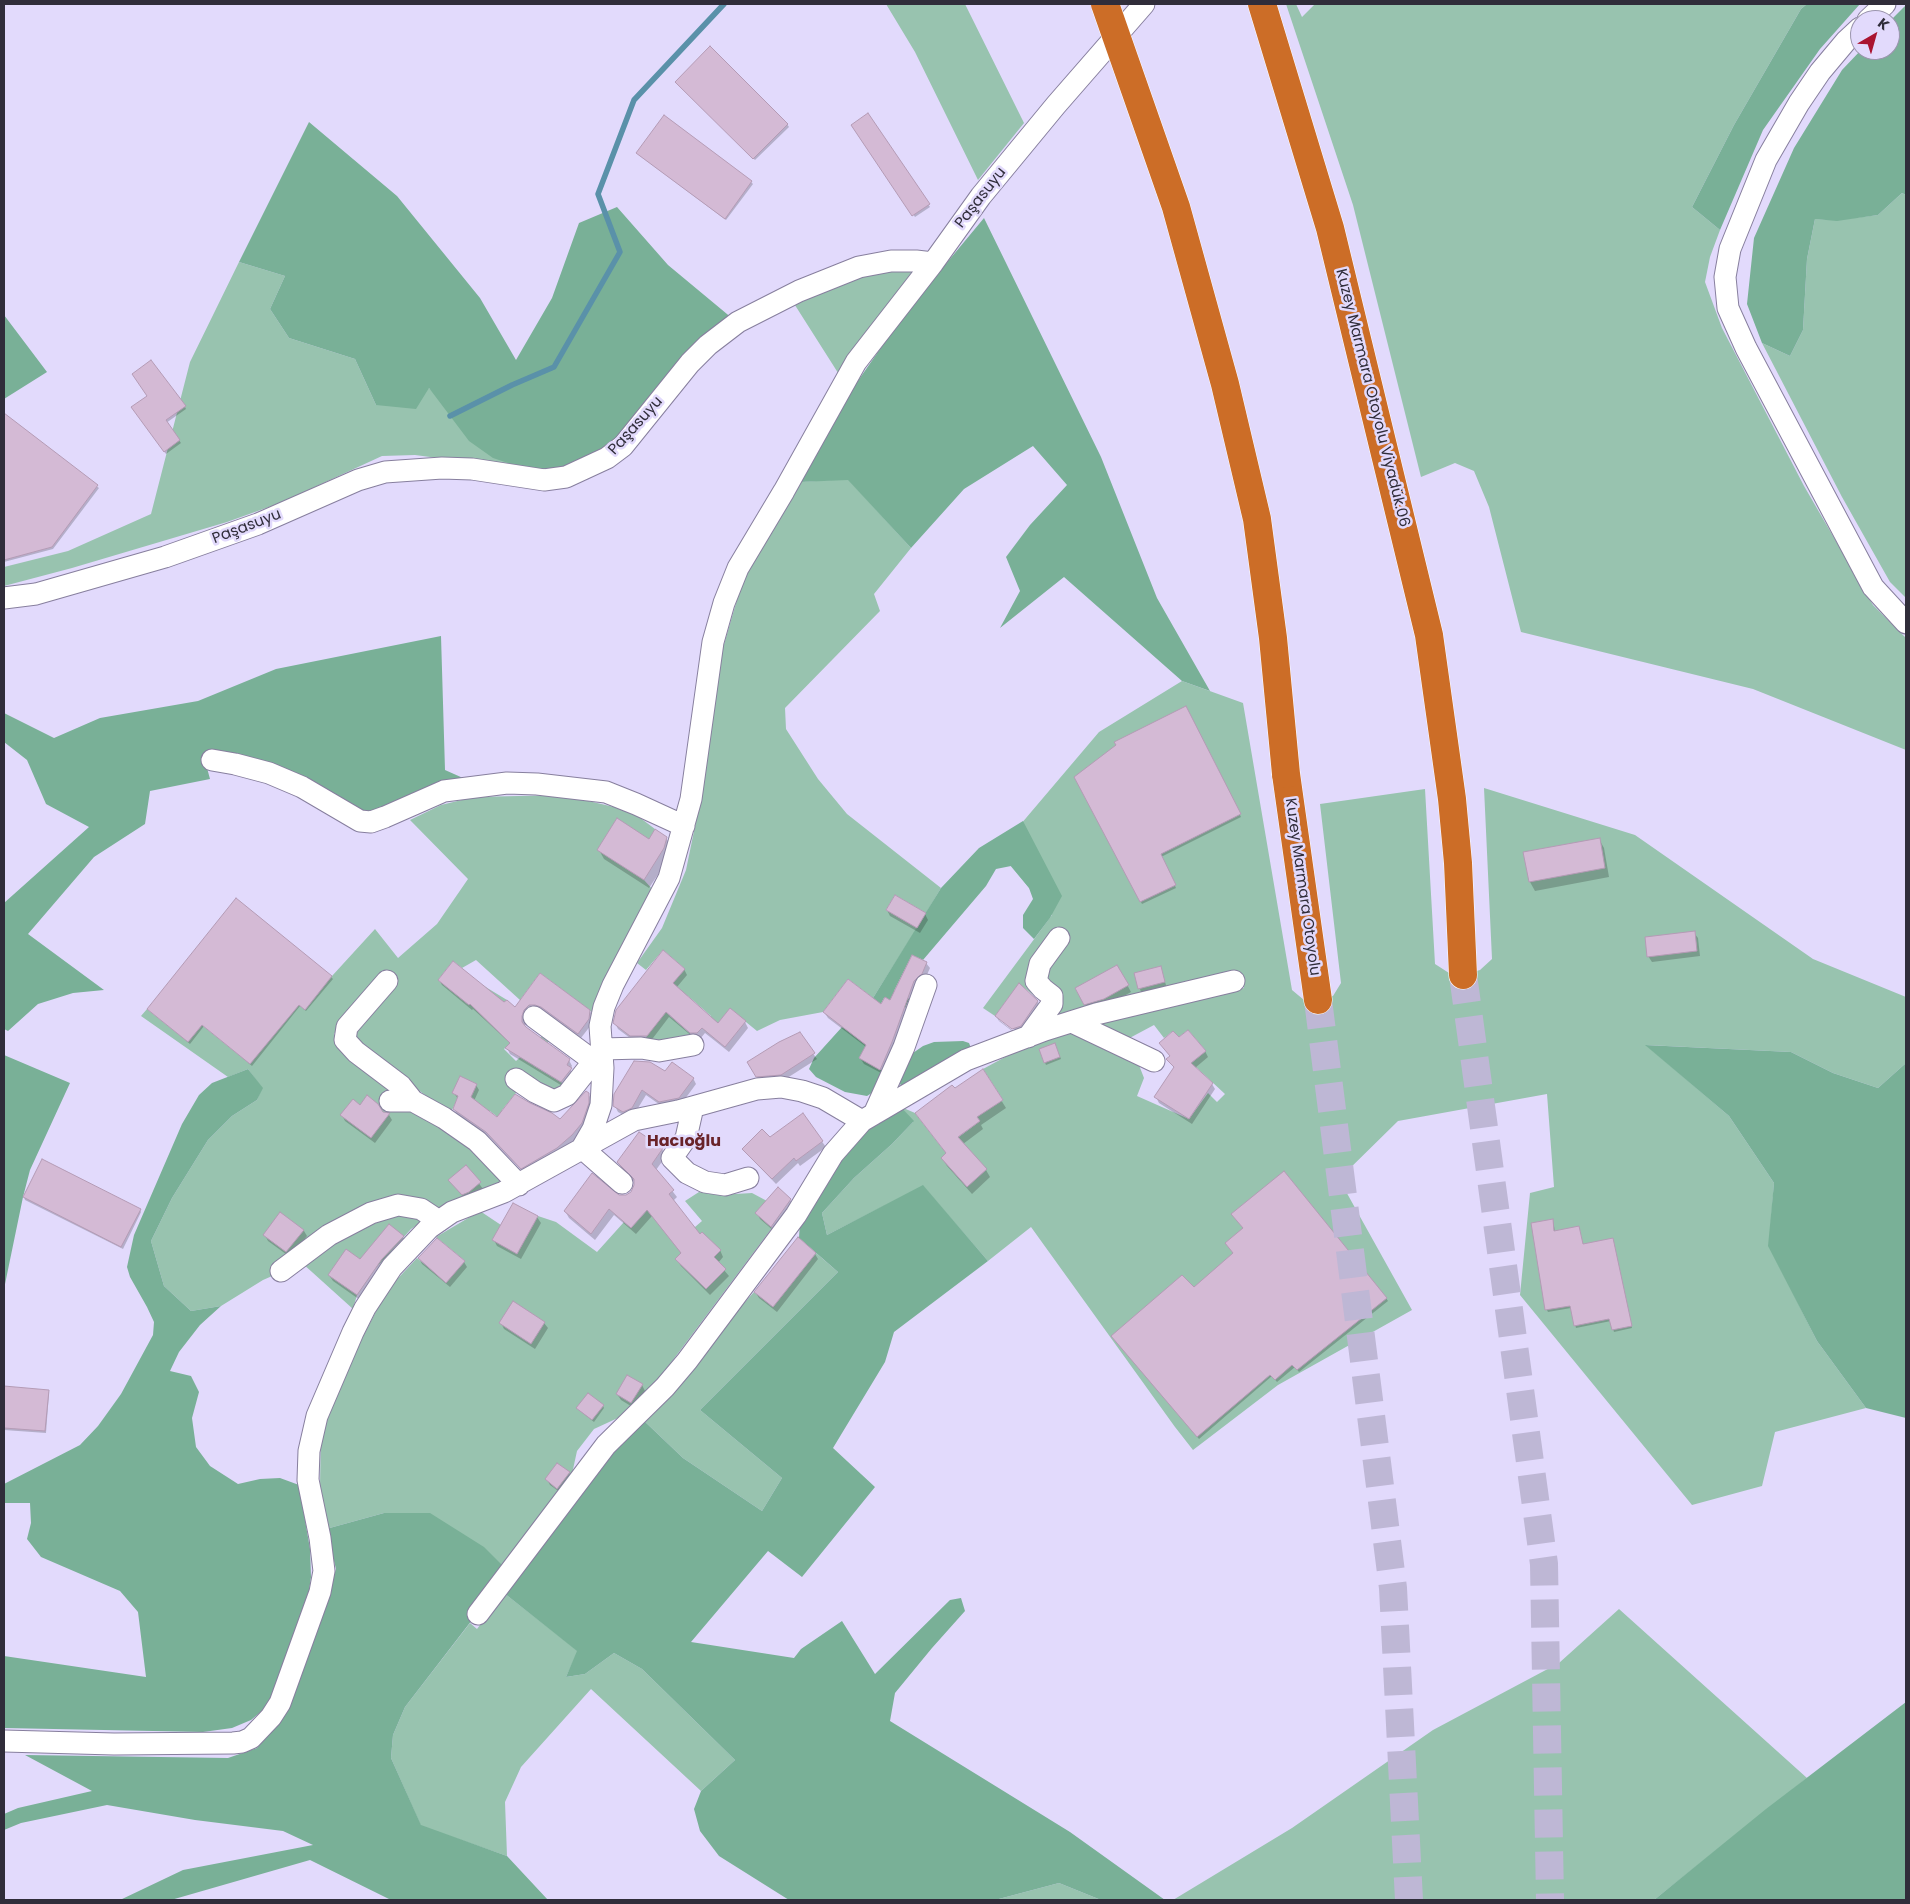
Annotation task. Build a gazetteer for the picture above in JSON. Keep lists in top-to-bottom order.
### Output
{
  "streets": {
    "highway": ["Kuzey Marmara Otoyolu Viyadük.06", "Kuzey Marmara Otoyolu"],
    "street": ["Paşasuyu"]
  },
  "districts": ["Hacıoğlu"],
  "north": "top right"
}
